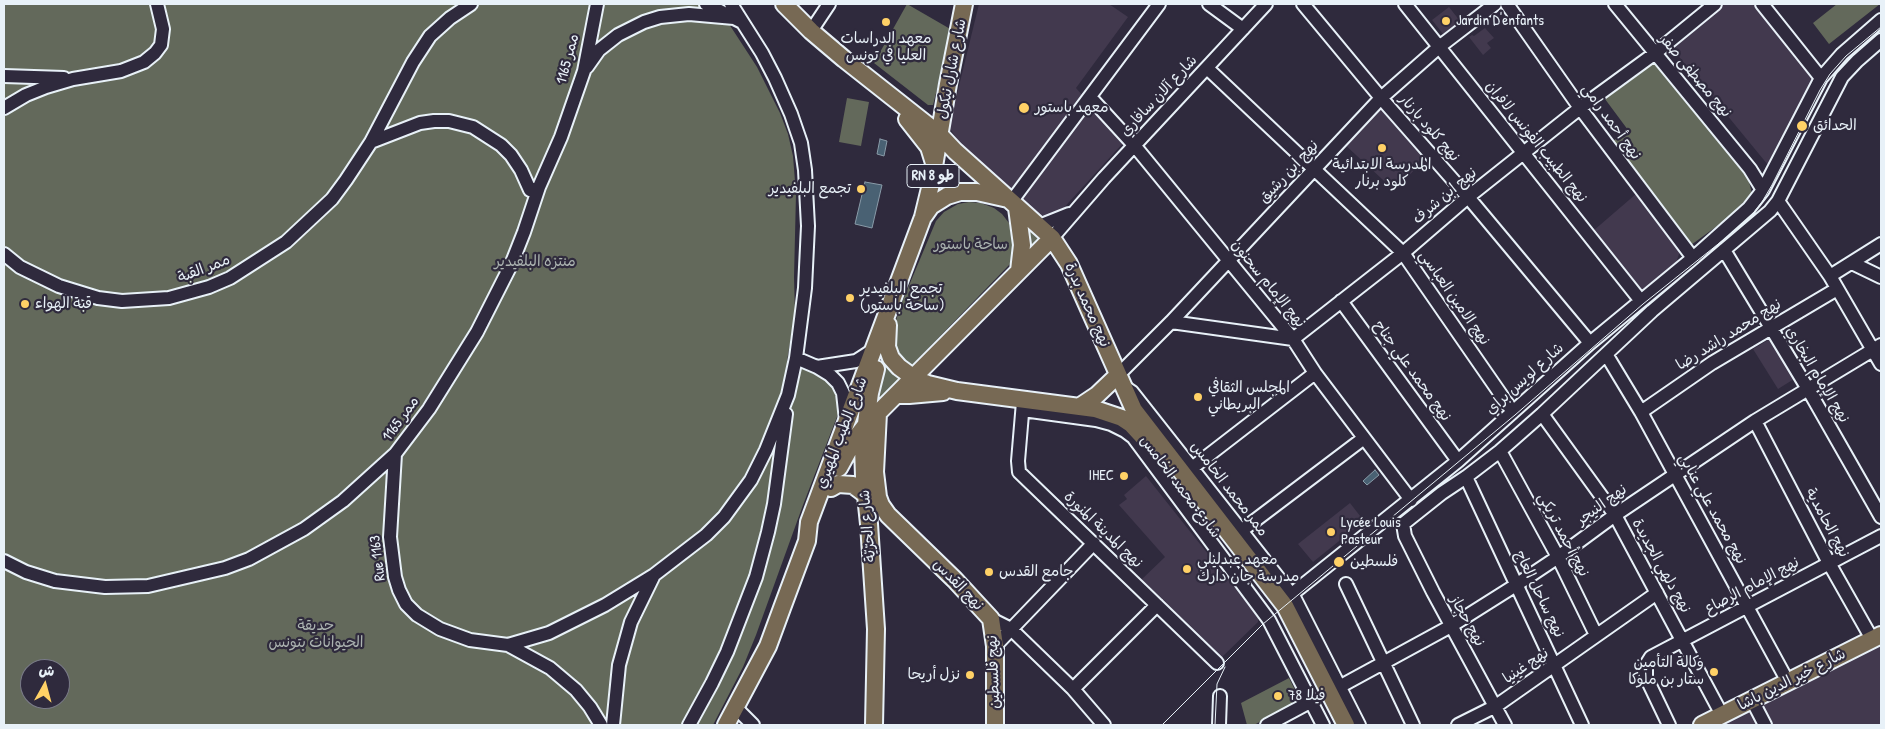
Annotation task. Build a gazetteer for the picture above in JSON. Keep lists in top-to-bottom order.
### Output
{
  "streets": {
    "main road": [
      "شارع شارل نيكول",
      "RN 8 طو",
      "نهج محمد بدرة",
      "شارع الطيب المهيري",
      "شارع محمد الخامس",
      "شارع الحرّيّة",
      "نهج القدس",
      "نهج فلسطين",
      "شارع خير الدين باشا"
    ],
    "street": [
      "ممر 1165",
      "نهج مصطفى صفر",
      "شارع آلان سافاري",
      "نهج أحمد رامي",
      "نهج كلود بارنار",
      "نهج الطبيب الفونس لافران",
      "نهج ابن رشيق",
      "نهج ابن شرف",
      "ممر القبة",
      "نهج الإمام سحنون",
      "نهج الامين العباسي",
      "نهج محمد راشد رضا",
      "نهج محمد علي جناح",
      "نهج الإمام البخاري",
      "شارع لويس براي",
      "ممر محمد الخامس",
      "نهج النيجر",
      "نهج محمد علي عنابي",
      "نهج الحامدية",
      "نهج المدينة المنورة",
      "نهج أحمد تريكي",
      "Rue 1163",
      "نهج دلهي الجديدة",
      "نهج الإمام الرصاع",
      "نهج ساحل العاج",
      "نهج حجاز",
      "نهج غينيا"
    ]
  },
  "crossings": [
    ["ممر 1165", "Rue 1163"],
    ["شارع شارل نيكول", "نهج محمد بدرة"],
    ["شارع شارل نيكول", "شارع الطيب المهيري"],
    ["نهج مصطفى صفر", "نهج ابن شرف"],
    ["نهج مصطفى صفر", "شارع لويس براي"],
    ["شارع آلان سافاري", "نهج الإمام سحنون"],
    ["شارع آلان سافاري", "نهج الامين العباسي"],
    ["شارع آلان سافاري", "نهج محمد بدرة"],
    ["نهج أحمد رامي", "نهج ابن شرف"],
    ["نهج أحمد رامي", "شارع لويس براي"],
    ["نهج كلود بارنار", "نهج ابن رشيق"],
    ["نهج كلود بارنار", "نهج ابن شرف"],
    ["نهج كلود بارنار", "شارع لويس براي"],
    ["نهج الطبيب الفونس لافران", "نهج ابن رشيق"],
    ["نهج الطبيب الفونس لافران", "نهج ابن شرف"],
    ["نهج الطبيب الفونس لافران", "شارع لويس براي"],
    ["نهج ابن رشيق", "نهج الإمام سحنون"],
    ["نهج ابن رشيق", "نهج الامين العباسي"],
    ["نهج ابن رشيق", "نهج محمد بدرة"],
    ["نهج ابن رشيق", "شارع محمد الخامس"],
    ["نهج ابن رشيق", "ممر محمد الخامس"],
    ["نهج ابن شرف", "نهج الإمام سحنون"],
    ["نهج ابن شرف", "نهج الامين العباسي"],
    ["نهج ابن شرف", "نهج محمد علي جناح"],
    ["نهج الإمام سحنون", "شارع لويس براي"],
    ["نهج الامين العباسي", "شارع لويس براي"],
    ["نهج محمد بدرة", "شارع الطيب المهيري"],
    ["نهج محمد بدرة", "شارع محمد الخامس"],
    ["نهج محمد بدرة", "ممر محمد الخامس"],
    ["نهج محمد راشد رضا", "نهج الإمام البخاري"],
    ["نهج محمد راشد رضا", "نهج محمد علي عنابي"],
    ["نهج محمد علي جناح", "شارع لويس براي"],
    ["نهج الإمام البخاري", "نهج النيجر"],
    ["شارع لويس براي", "شارع محمد الخامس"],
    ["شارع لويس براي", "ممر محمد الخامس"],
    ["شارع محمد الخامس", "ممر محمد الخامس"],
    ["شارع محمد الخامس", "نهج المدينة المنورة"],
    ["ممر محمد الخامس", "نهج النيجر"],
    ["نهج النيجر", "نهج محمد علي عنابي"],
    ["نهج النيجر", "نهج الحامدية"],
    ["نهج النيجر", "نهج أحمد تريكي"],
    ["نهج النيجر", "نهج دلهي الجديدة"],
    ["نهج النيجر", "نهج ساحل العاج"],
    ["نهج النيجر", "نهج حجاز"],
    ["نهج محمد علي عنابي", "نهج الإمام الرصاع"],
    ["نهج محمد علي عنابي", "شارع خير الدين باشا"],
    ["نهج الحامدية", "نهج الإمام الرصاع"],
    ["نهج الحامدية", "شارع خير الدين باشا"],
    ["نهج أحمد تريكي", "نهج غينيا"],
    ["نهج دلهي الجديدة", "نهج الإمام الرصاع"],
    ["نهج دلهي الجديدة", "نهج غينيا"],
    ["نهج دلهي الجديدة", "شارع خير الدين باشا"],
    ["نهج القدس", "نهج فلسطين"],
    ["نهج ساحل العاج", "نهج حجاز"],
    ["نهج ساحل العاج", "نهج غينيا"],
    ["نهج حجاز", "نهج غينيا"]
  ],
  "parks": ["ساحة باستور", "منتزه البلفيدير", "حديقة الحيوانات بتونس"],
  "places": [
    "Jardin D'enfants",
    "معهد الدراسات العليا في تونس",
    "معهد باستور",
    "الحدائق",
    "المدرسة الابتدائية كلود برنار",
    "تجمع البلفيدير",
    "تجمع البلفيدير (ساحة باستور)",
    "قبة الهواء",
    "المجلس الثقافي البريطاني",
    "IHEC",
    "Lycée Louis Pasteur",
    "فلسطين",
    "معهد عبدليلي مدرسة جان دارك",
    "جامع القدس",
    "وكالة التأمين ستار بن ملوكا",
    "نزل أريحا",
    "فيلا 78"
  ],
  "north": "top"
}
